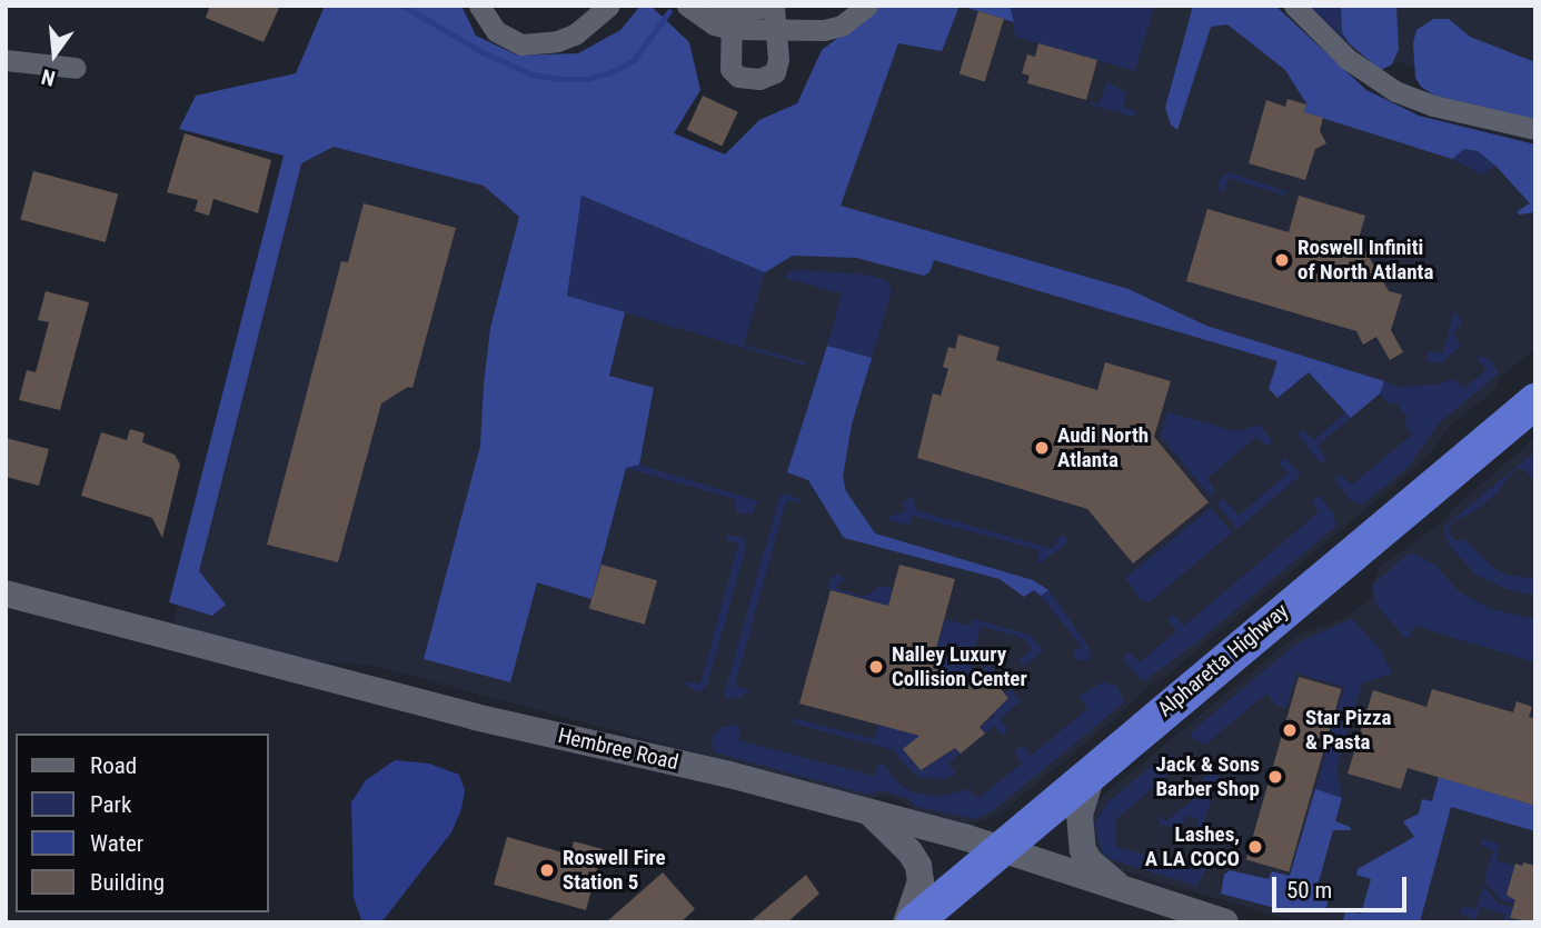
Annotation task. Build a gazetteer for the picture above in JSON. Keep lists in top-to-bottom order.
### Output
{
  "streets": {
    "highway": ["Alpharetta Highway"],
    "street": ["Hembree Road"]
  },
  "crossings": [
    ["Alpharetta Highway", "Hembree Road"]
  ],
  "places": [
    "Roswell Infiniti of North Atlanta",
    "Audi North Atlanta",
    "Nalley Luxury Collision Center",
    "Star Pizza & Pasta",
    "Jack & Sons Barber Shop",
    "Lashes, A LA COCO",
    "Roswell Fire Station 5"
  ],
  "legend": [
    "Road",
    "Park",
    "Water",
    "Building"
  ],
  "scale_bar": "50 m",
  "north": "bottom"
}
